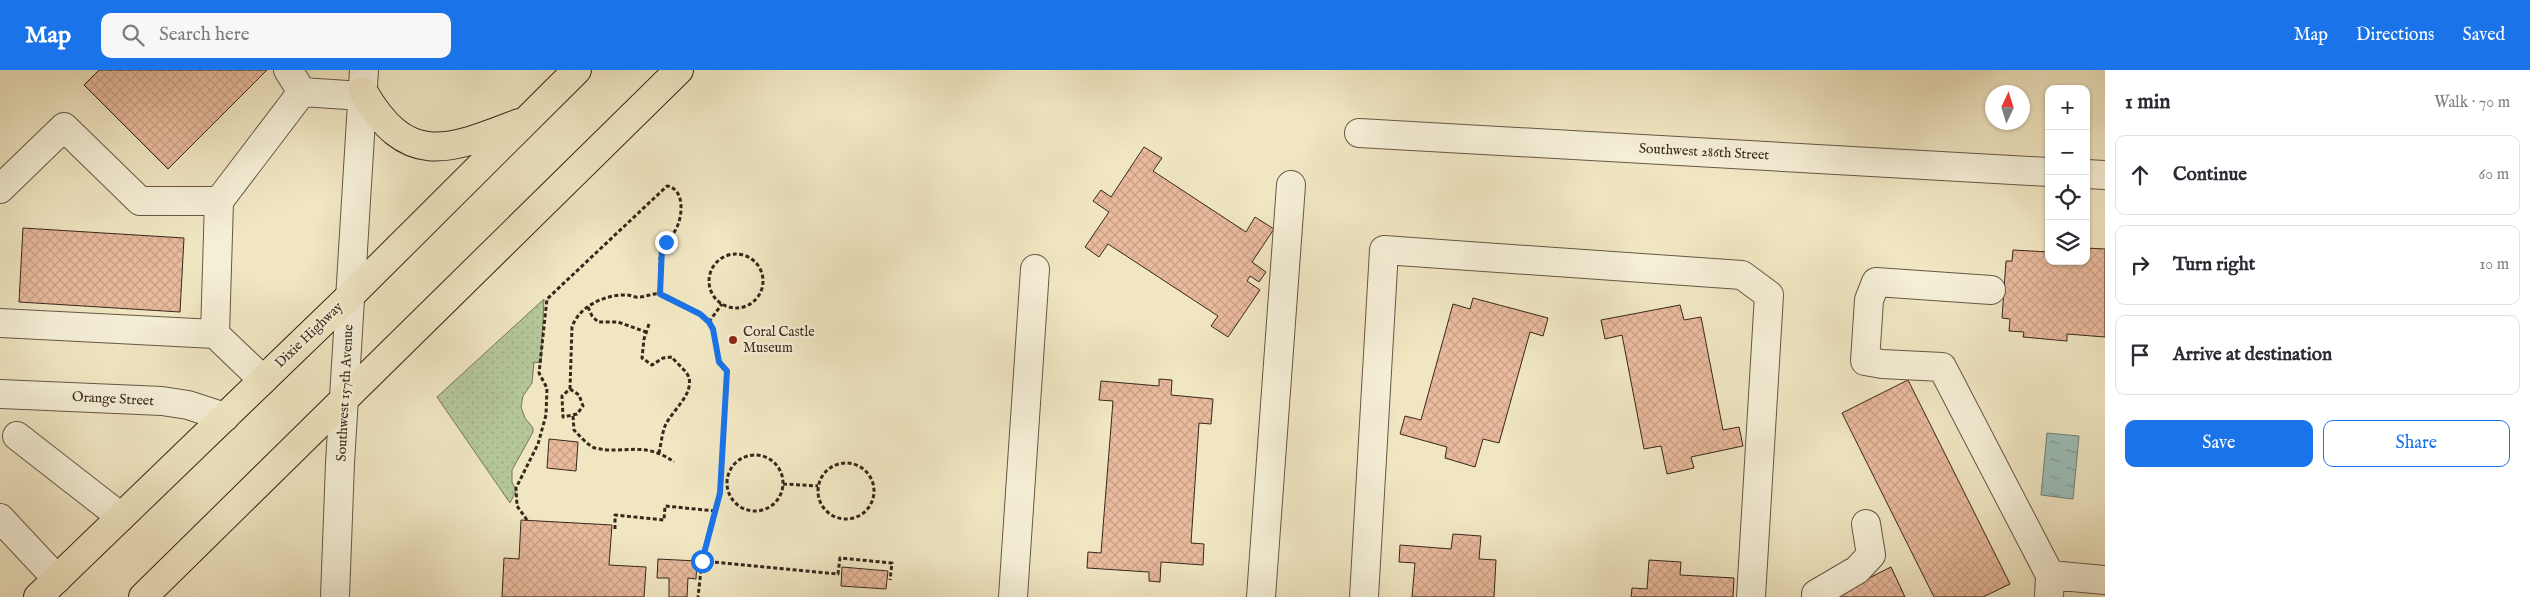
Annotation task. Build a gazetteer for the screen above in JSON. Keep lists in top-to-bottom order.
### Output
{
  "streets": {
    "highway": ["Dixie Highway"],
    "street": ["Southwest 286th Street", "Southwest 157th Avenue", "Orange Street"]
  },
  "crossings": [
    ["Dixie Highway", "Southwest 157th Avenue"],
    ["Dixie Highway", "Orange Street"]
  ],
  "places": ["Coral Castle Museum"],
  "north": "top",
  "page": {
    "header": "Map",
    "search": "Search here",
    "nav": ["Map", "Directions", "Saved"],
    "heading": ["1 min", "Walk · 70 m"],
    "map_buttons": ["+", "−"],
    "list": [
      ["Continue", "60 m"],
      ["Turn right", "10 m"],
      "Arrive at destination"
    ],
    "buttons": ["Save", "Share"]
  }
}
